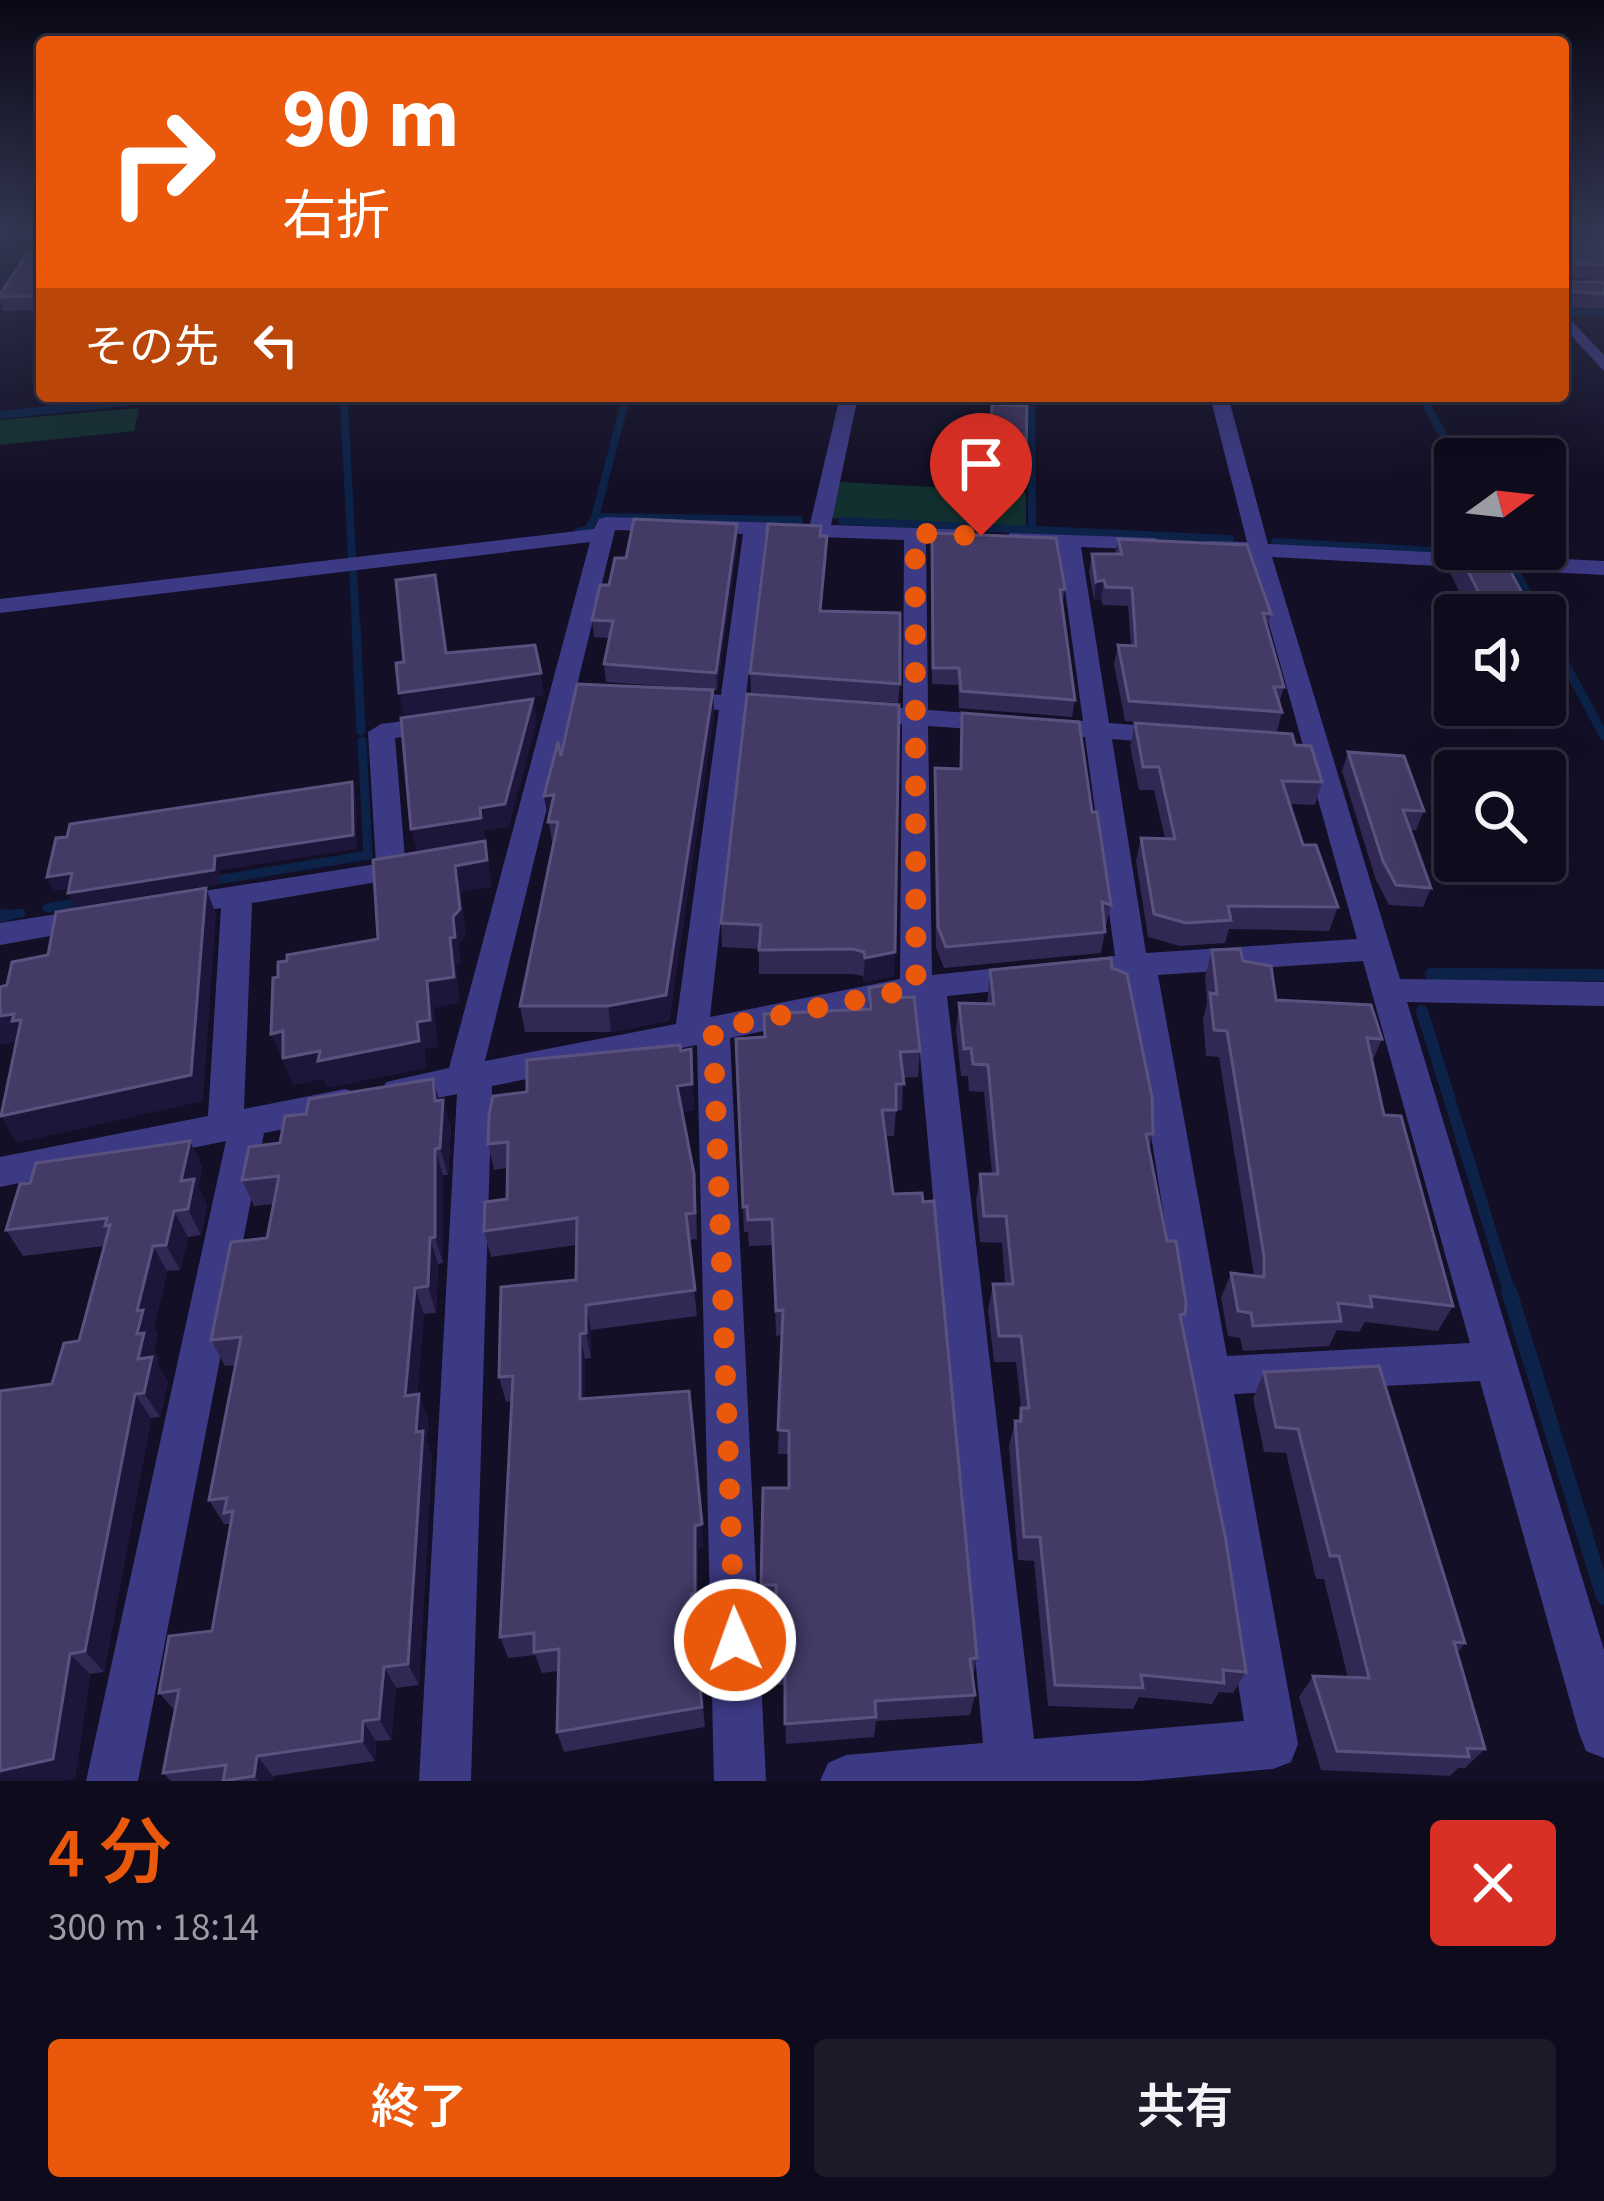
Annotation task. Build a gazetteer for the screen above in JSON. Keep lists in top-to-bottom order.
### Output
{
  "north": "right",
  "page": {
    "turn": ["90 m", "右折"],
    "then": "その先",
    "heading": ["4 分", "300 m · 18:14"],
    "buttons": ["終了", "共有"]
  }
}
